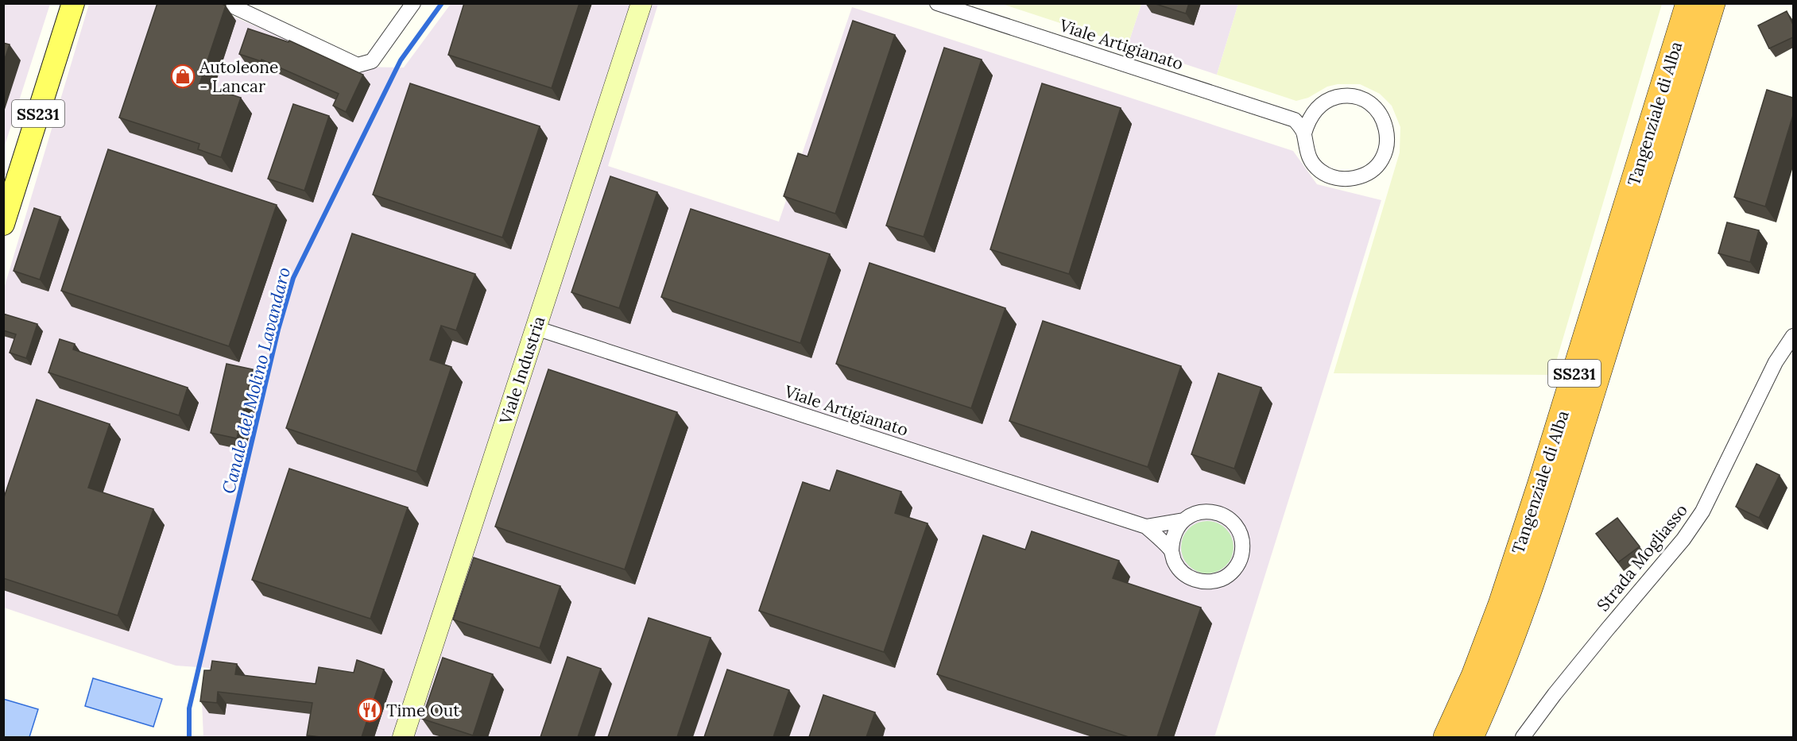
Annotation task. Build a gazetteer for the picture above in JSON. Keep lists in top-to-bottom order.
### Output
{
  "streets": {
    "highway": ["SS231", "Tangenziale di Alba"],
    "street": ["Viale Artigianato", "Viale Industria", "Strada Mogliasso"]
  },
  "crossings": [
    ["Viale Artigianato", "Viale Industria"]
  ],
  "water": ["Canale del Molino Lavandaro"],
  "places": {
    "shop": ["Autoleone - Lancar"],
    "restaurant": ["Time Out"]
  }
}
